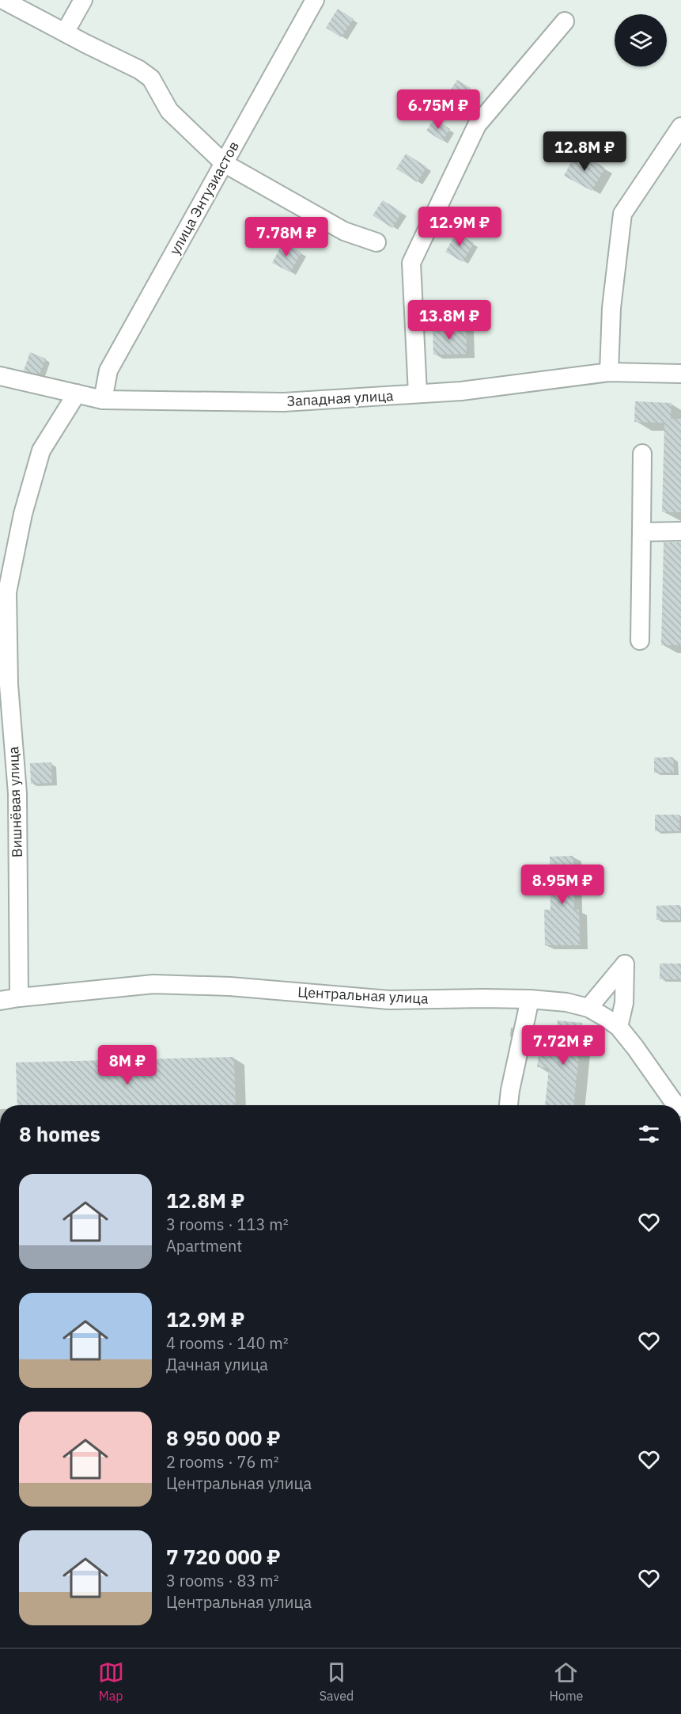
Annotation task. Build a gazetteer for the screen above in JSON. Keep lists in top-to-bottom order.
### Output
{
  "streets": {
    "street": [
      "улица Энтузиастов",
      "Западная улица",
      "Вишнёвая улица",
      "Центральная улица"
    ]
  },
  "crossings": [
    ["улица Энтузиастов", "Западная улица"],
    ["Западная улица", "Вишнёвая улица"],
    ["Вишнёвая улица", "Центральная улица"]
  ],
  "page": {
    "price": [
      "6.75M ₽",
      "12.8M ₽",
      "12.9M ₽",
      "7.78M ₽",
      "13.8M ₽",
      "8.95M ₽",
      "7.72M ₽",
      "8M ₽"
    ],
    "heading": "8 homes",
    "list": [
      {
        "name": "12.8M ₽",
        "note": "3 rooms · 113 m² · Apartment"
      },
      {
        "name": "12.9M ₽",
        "note": "4 rooms · 140 m² · Дачная улица"
      },
      {
        "name": "8 950 000 ₽",
        "note": "2 rooms · 76 m² · Центральная улица"
      },
      {
        "name": "7 720 000 ₽",
        "note": "3 rooms · 83 m² · Центральная улица"
      }
    ],
    "tabs": ["Map", "Saved", "Home"]
  }
}
